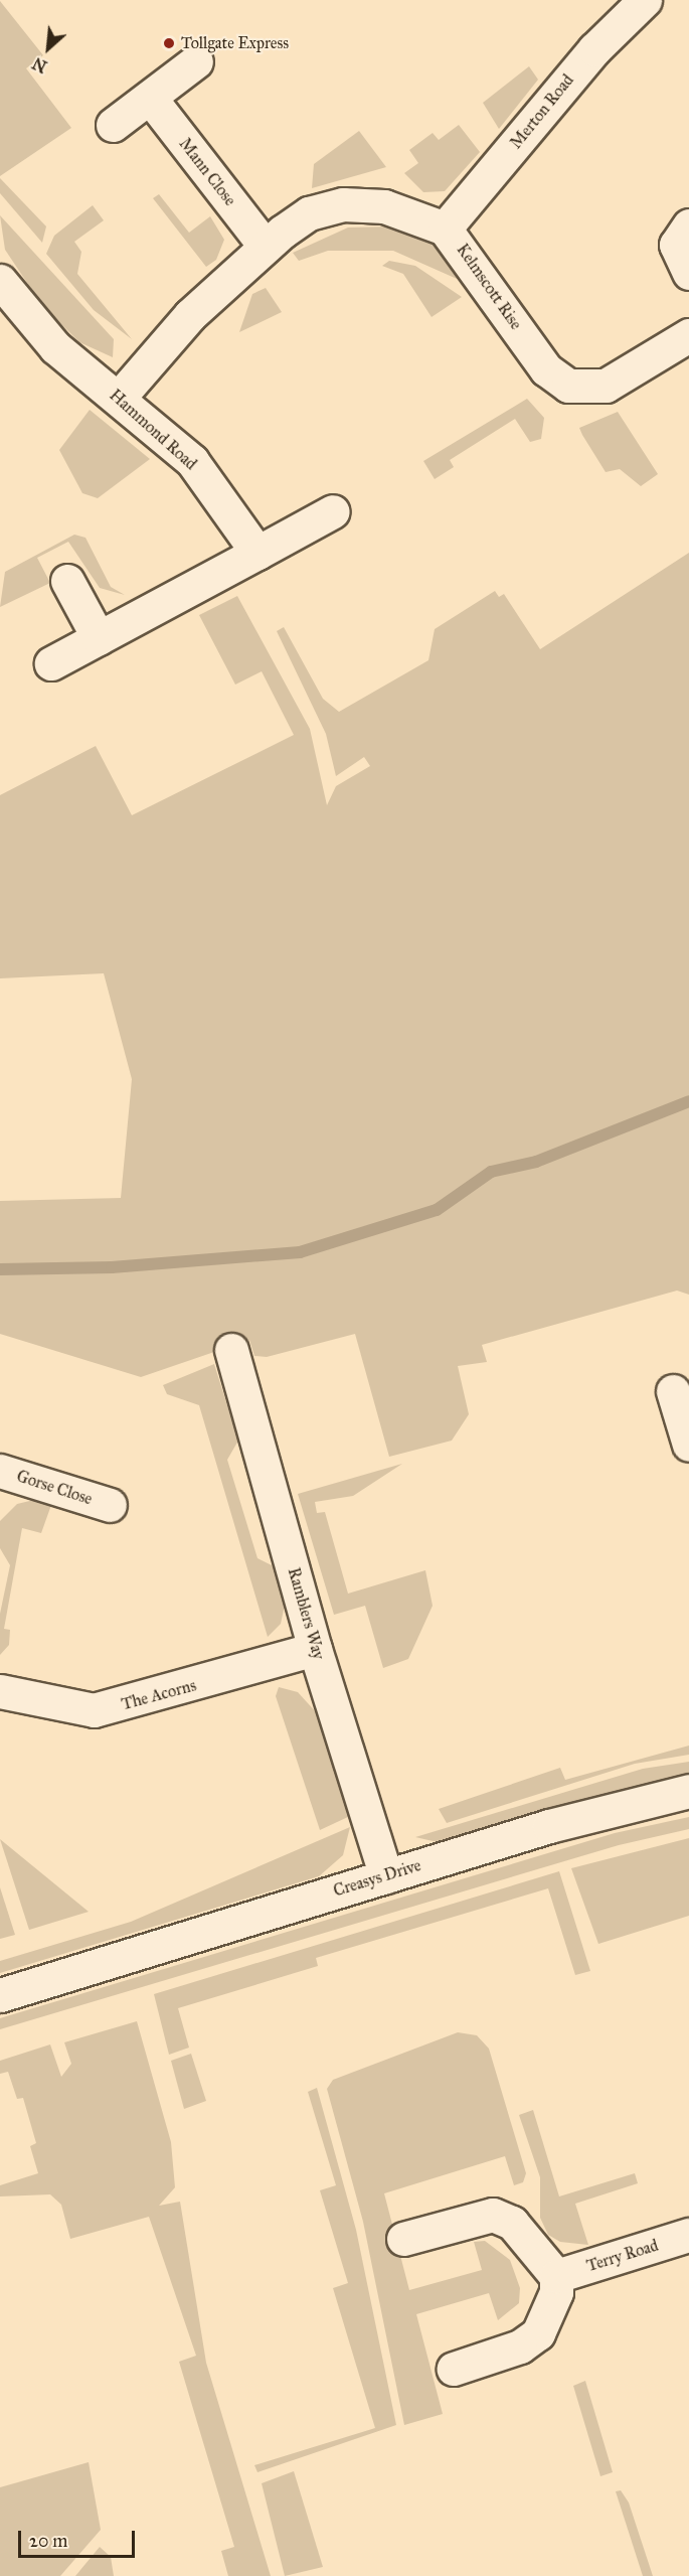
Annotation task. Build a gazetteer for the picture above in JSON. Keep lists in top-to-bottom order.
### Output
{
  "streets": {
    "street": [
      "Merton Road",
      "Mann Close",
      "Kelmscott Rise",
      "Hammond Road",
      "Gorse Close",
      "Ramblers Way",
      "The Acorns",
      "Creasys Drive",
      "Terry Road"
    ]
  },
  "crossings": [
    ["Merton Road", "Kelmscott Rise"],
    ["Mann Close", "Kelmscott Rise"],
    ["Kelmscott Rise", "Hammond Road"],
    ["Ramblers Way", "The Acorns"],
    ["Ramblers Way", "Creasys Drive"]
  ],
  "places": ["Tollgate Express"],
  "scale_bar": "20 m",
  "north": "bottom left"
}
